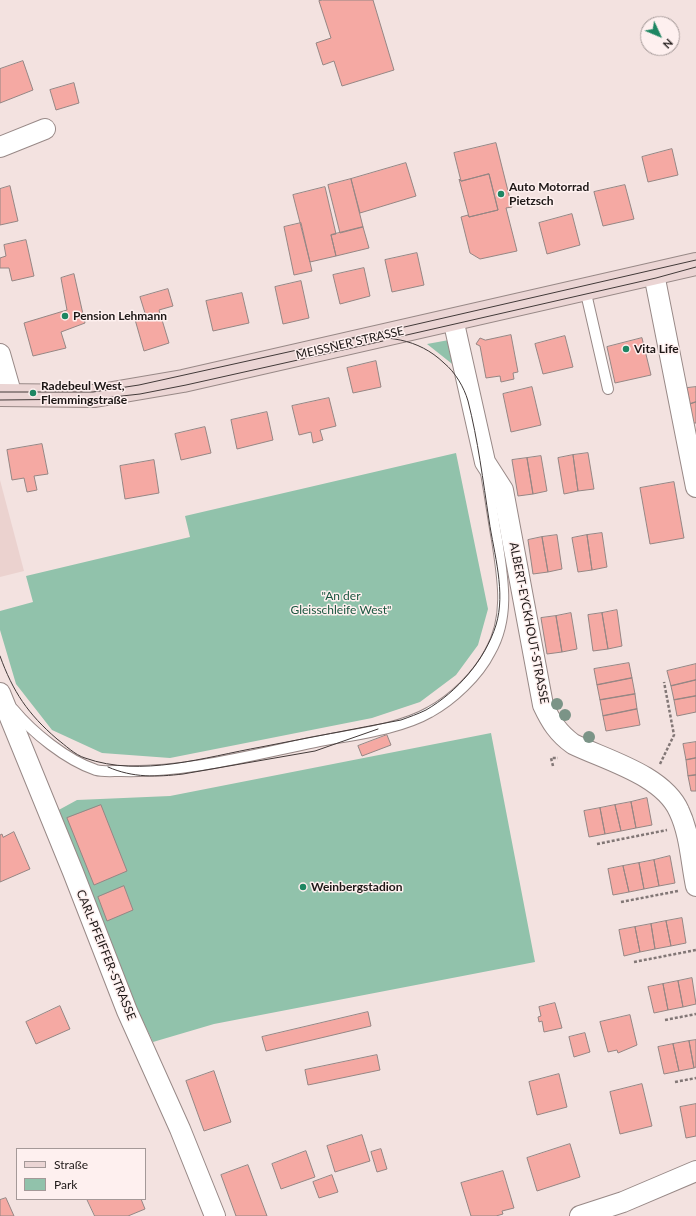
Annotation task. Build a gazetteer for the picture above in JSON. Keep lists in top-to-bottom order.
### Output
{
  "streets": {
    "main road": ["MEISSNER STRASSE"],
    "street": ["ALBERT-EYCKHOUT-STRASSE", "CARL-PFEIFFER-STRASSE"]
  },
  "crossings": [
    ["MEISSNER STRASSE", "ALBERT-EYCKHOUT-STRASSE"]
  ],
  "parks": ["\"An der Gleisschleife West\""],
  "places": [
    "Auto Motorrad Pietzsch",
    "Pension Lehmann",
    "Vita Life",
    "Radebeul West, Flemmingstraße",
    "Weinbergstadion"
  ],
  "legend": ["Straße", "Park"],
  "north": "bottom right"
}
